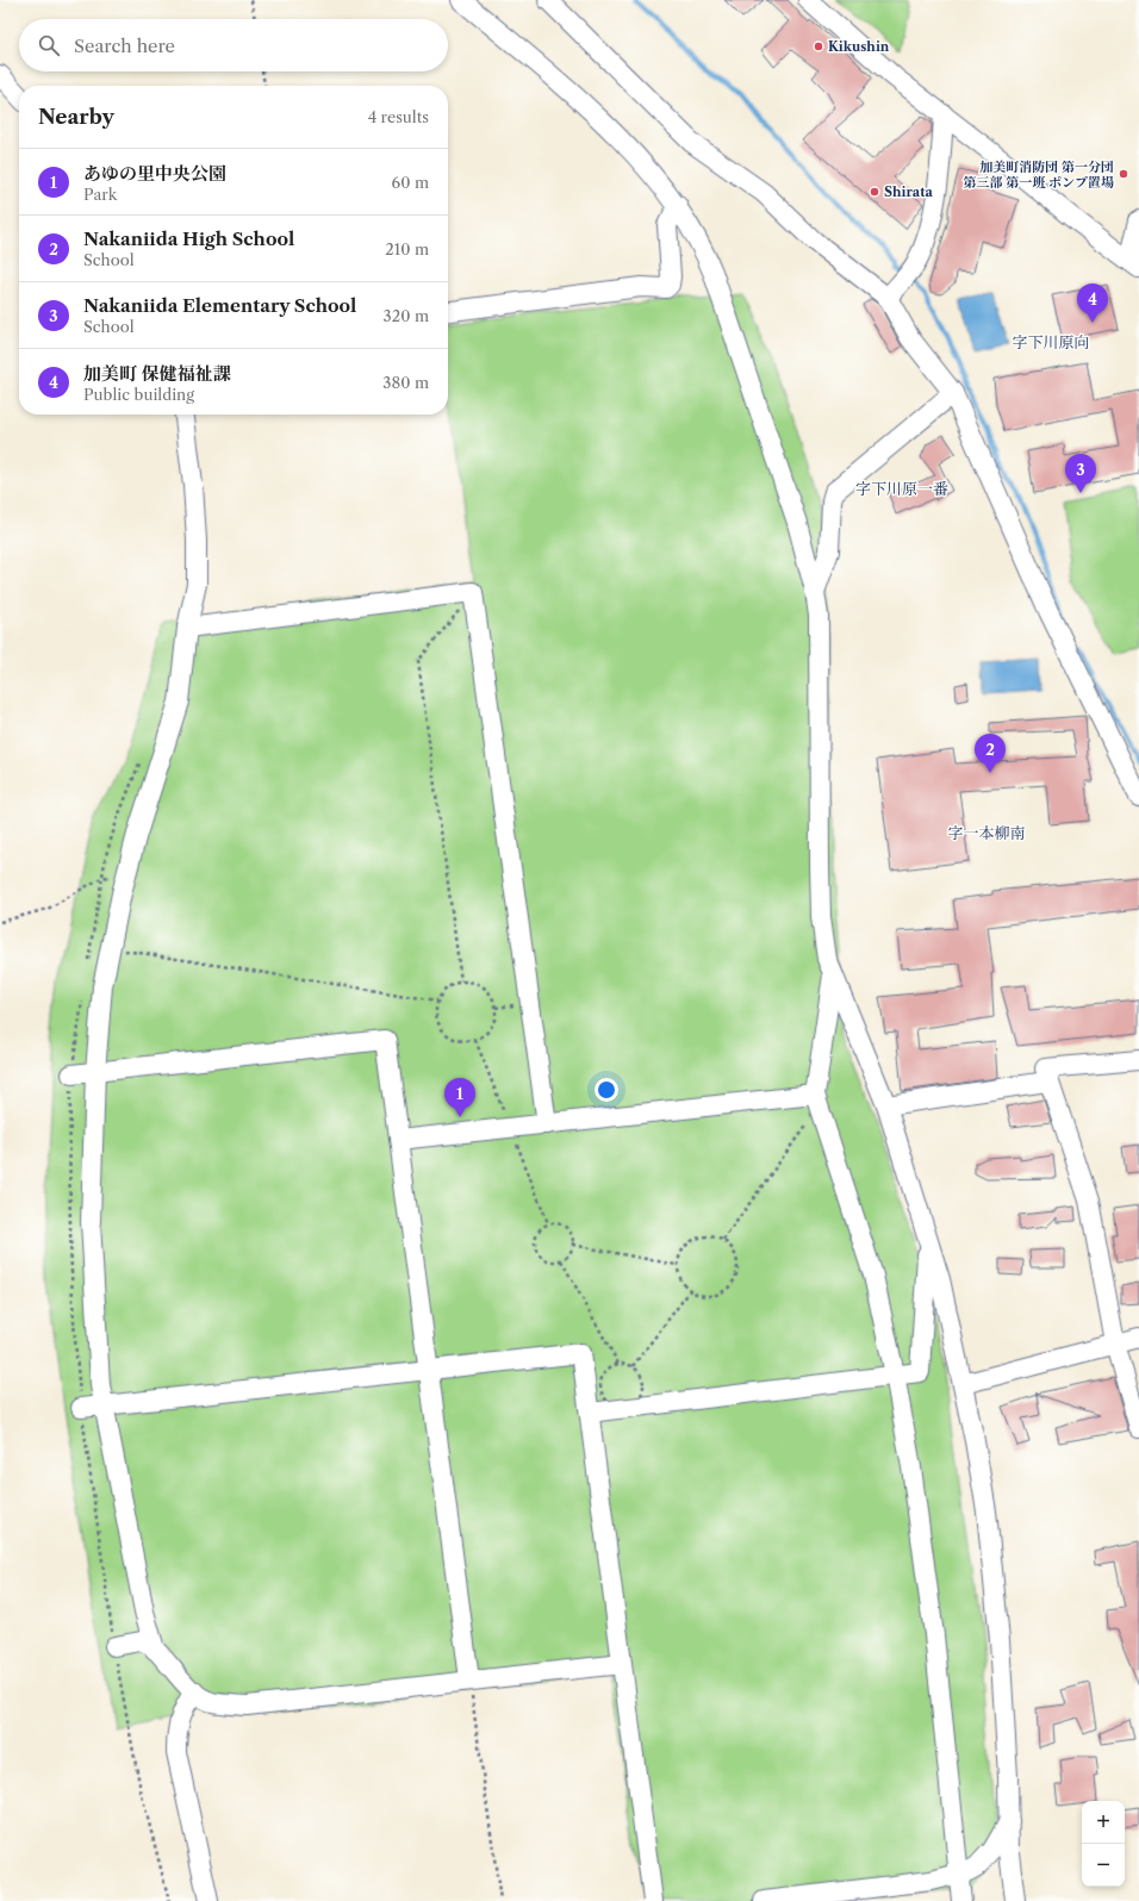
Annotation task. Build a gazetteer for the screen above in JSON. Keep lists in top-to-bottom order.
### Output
{
  "districts": ["字下川原向", "字下川原一番", "字一本柳南"],
  "places": ["Kikushin", "加美町消防団 第一分団 第三部 第一班 ポンプ置場", "Shirata"],
  "page": {
    "search": "Search here",
    "heading": ["Nearby", "4 results"],
    "list": [
      {
        "mark": "1",
        "name": "あゆの里中央公園",
        "note": "Park",
        "value": "60 m"
      },
      {
        "mark": "2",
        "name": "Nakaniida High School",
        "note": "School",
        "value": "210 m"
      },
      {
        "mark": "3",
        "name": "Nakaniida Elementary School",
        "note": "School",
        "value": "320 m"
      },
      {
        "mark": "4",
        "name": "加美町 保健福祉課",
        "note": "Public building",
        "value": "380 m"
      }
    ],
    "pins": [
      "4",
      "3",
      "2",
      "1"
    ],
    "map_buttons": ["+", "−"]
  }
}
